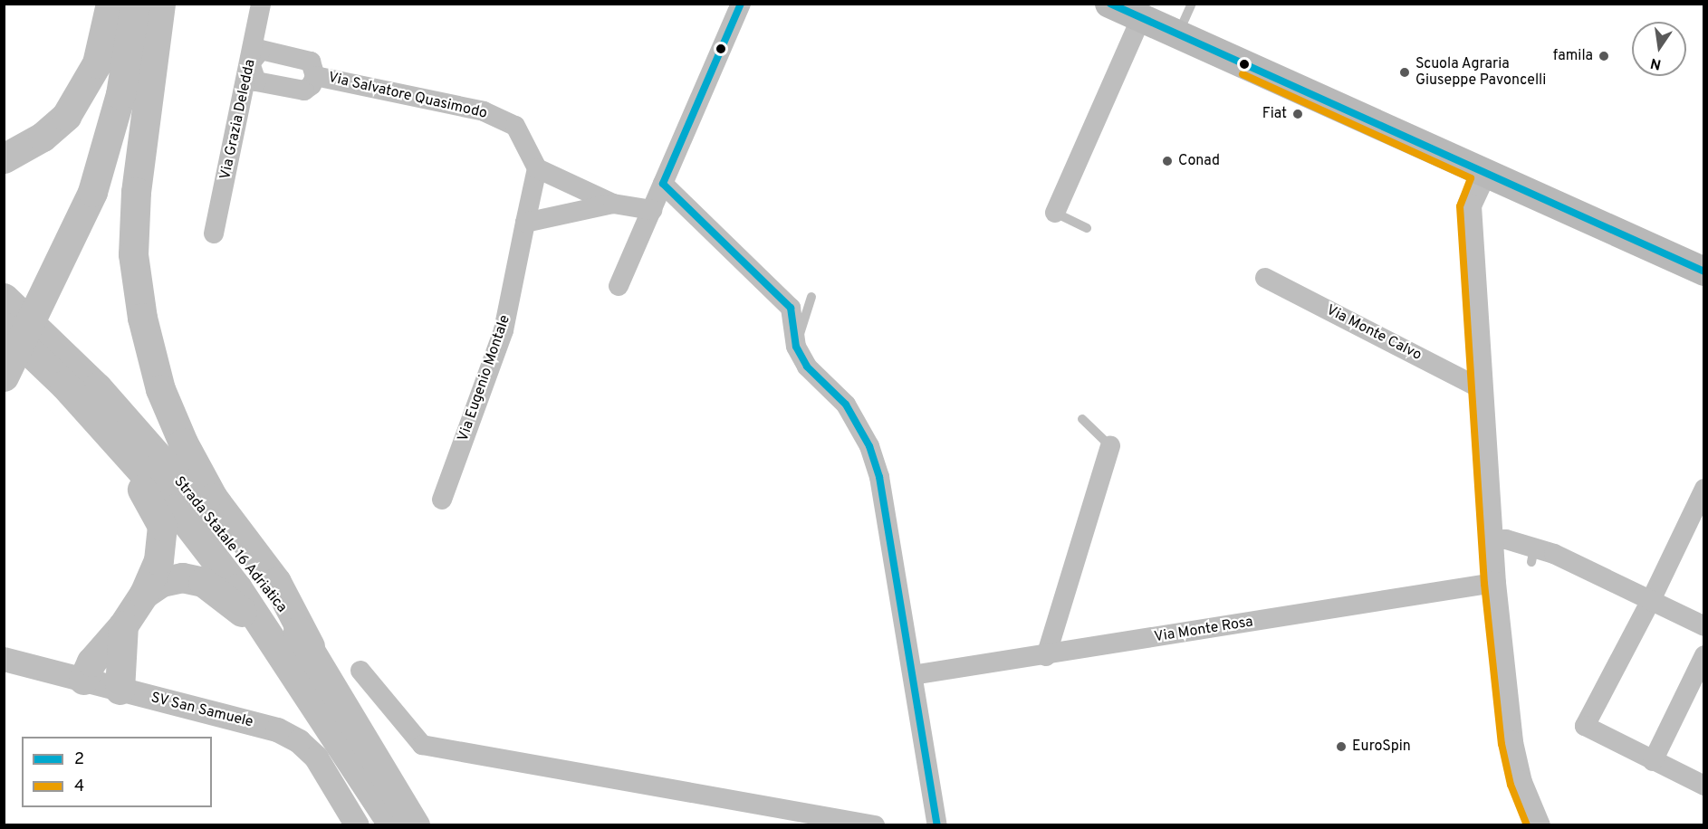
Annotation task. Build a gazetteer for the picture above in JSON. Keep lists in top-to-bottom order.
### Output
{
  "streets": {
    "highway": ["Strada Statale 16 Adriatica"],
    "street": [
      "Via Salvatore Quasimodo",
      "Via Grazia Deledda",
      "Via Monte Calvo",
      "Via Eugenio Montale",
      "Via Monte Rosa",
      "SV San Samuele"
    ]
  },
  "crossings": [
    ["Via Salvatore Quasimodo", "Via Grazia Deledda"]
  ],
  "places": [
    "famila",
    "Scuola Agraria Giuseppe Pavoncelli",
    "Fiat",
    "Conad",
    "EuroSpin"
  ],
  "lines": ["transit line 2", "transit line 4"],
  "legend": ["2", "4"],
  "north": "bottom"
}
